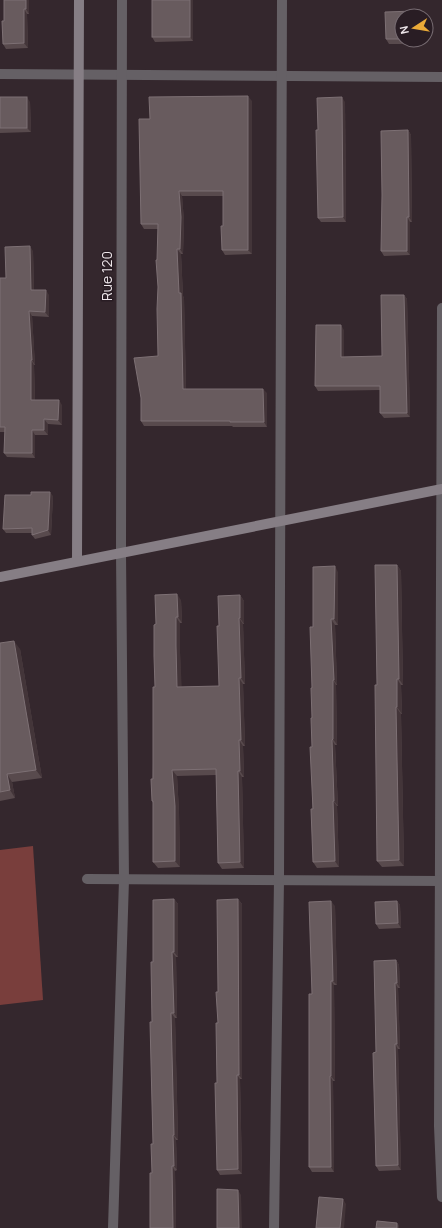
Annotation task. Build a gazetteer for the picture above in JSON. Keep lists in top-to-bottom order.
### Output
{
  "streets": {
    "street": ["Rue 120"]
  },
  "north": "left"
}
